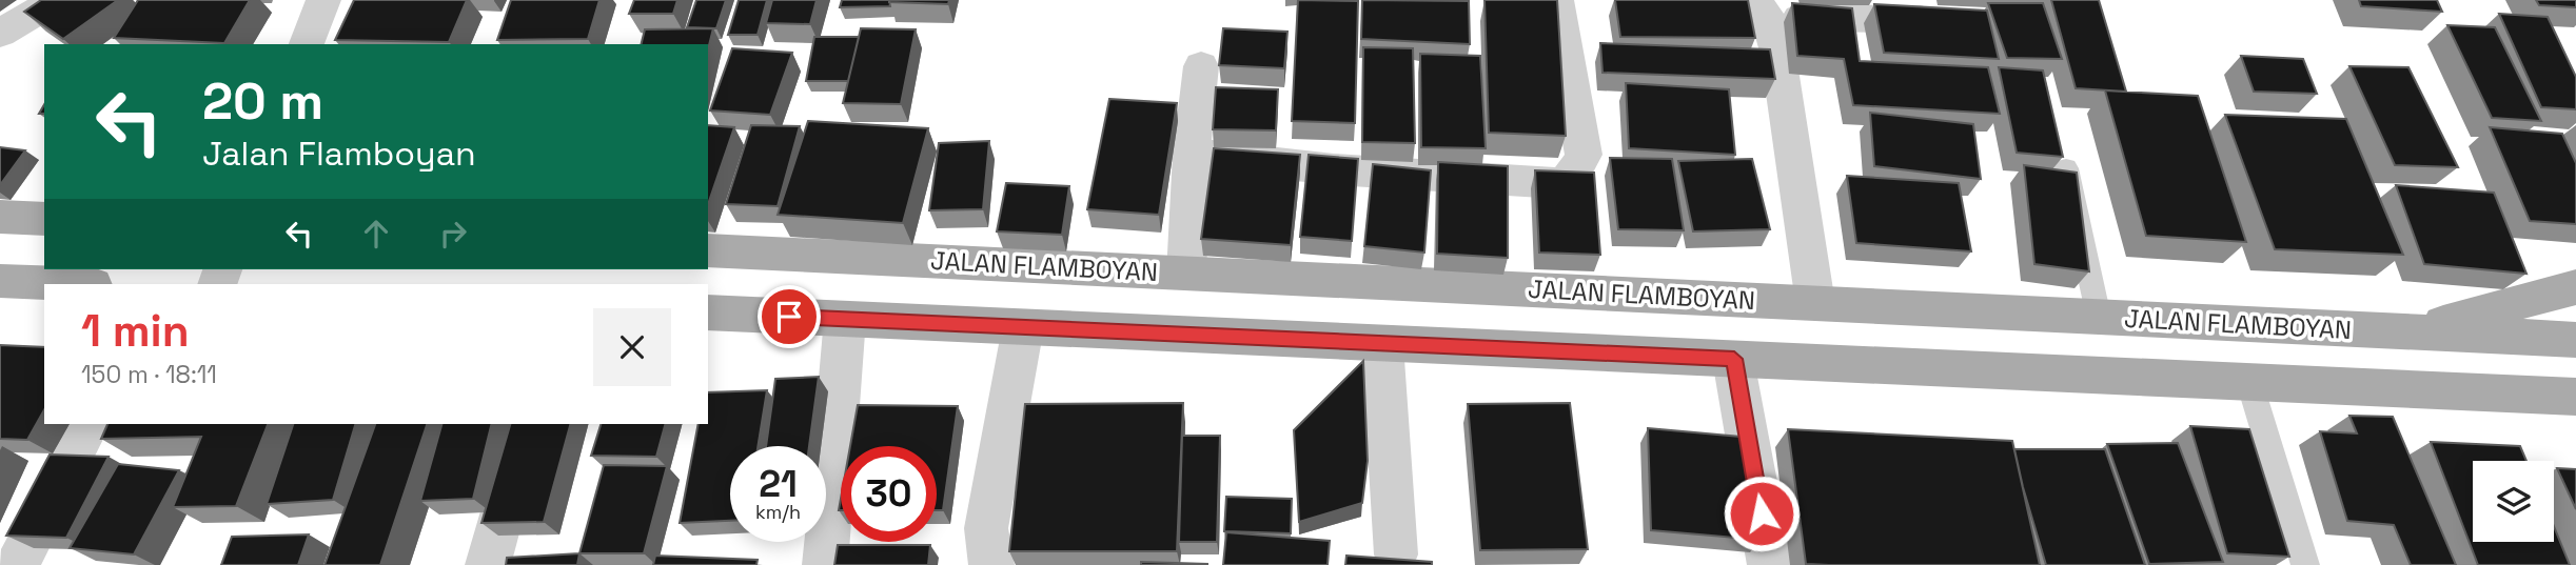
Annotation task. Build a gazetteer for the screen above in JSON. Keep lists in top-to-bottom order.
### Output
{
  "streets": {
    "main road": ["JALAN FLAMBOYAN"]
  },
  "page": {
    "turn": ["20 m", "Jalan Flamboyan"],
    "heading": ["1 min", "150 m · 18:11"],
    "speed": "21 km/h",
    "limit": "30"
  }
}
